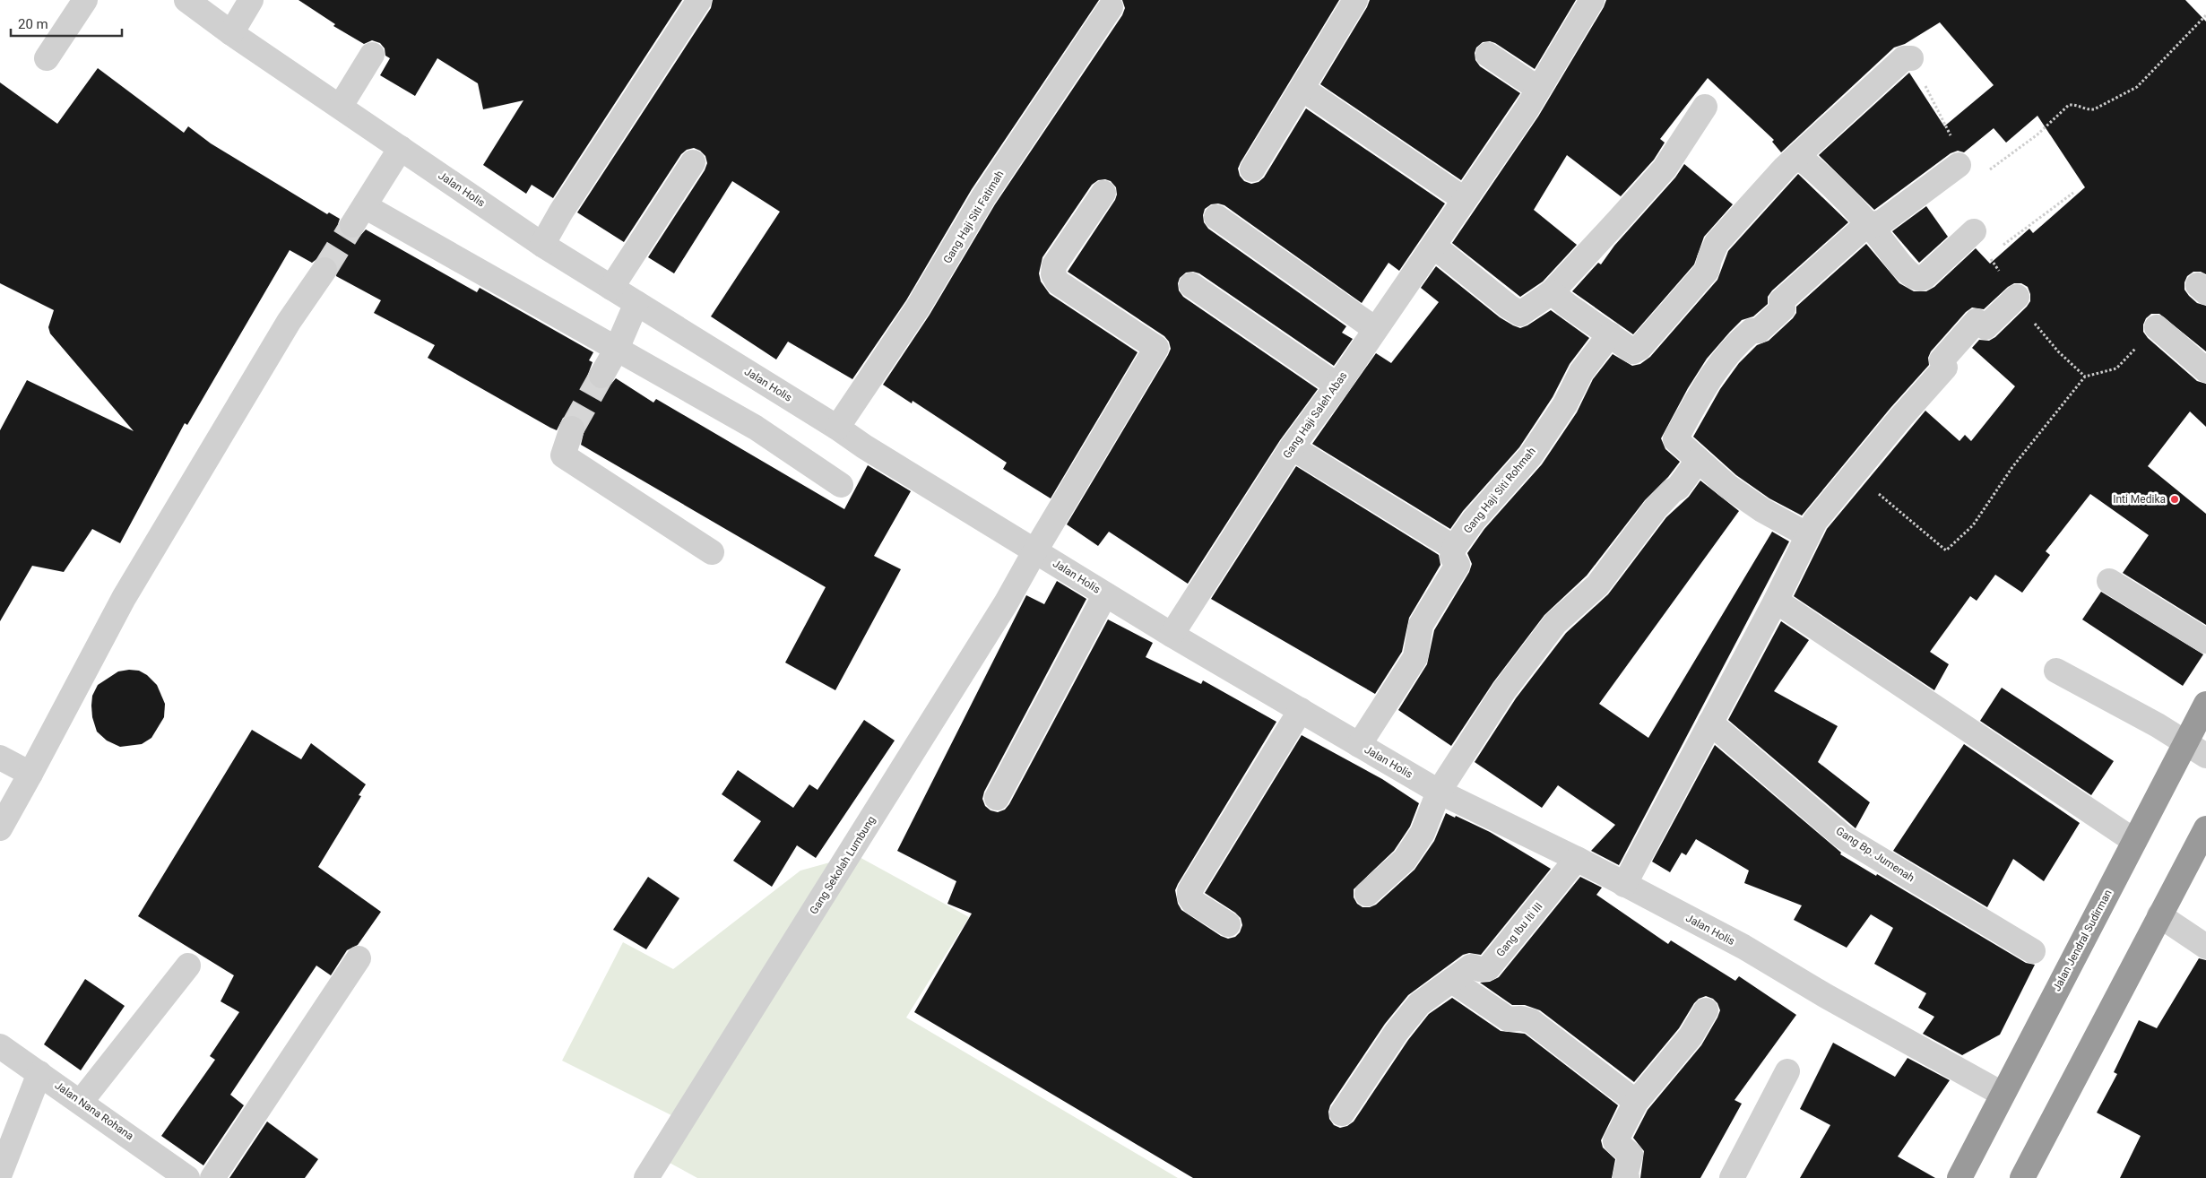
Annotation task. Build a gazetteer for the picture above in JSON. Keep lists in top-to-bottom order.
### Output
{
  "streets": {
    "highway": ["Jalan Jendral Sudirman"],
    "street": [
      "Jalan Holis",
      "Gang Haji Siti Fatimah",
      "Gang Haji Saleh Abas",
      "Gang Haji Siti Rohmah",
      "Gang Bp. Jumenah",
      "Gang Sekolah Lumbung",
      "Gang Ibu Iti III",
      "Jalan Nana Rohana"
    ]
  },
  "crossings": [
    ["Jalan Holis", "Gang Haji Siti Fatimah"],
    ["Jalan Holis", "Gang Haji Saleh Abas"],
    ["Jalan Holis", "Gang Sekolah Lumbung"],
    ["Jalan Holis", "Gang Ibu Iti III"],
    ["Jalan Holis", "Jalan Jendral Sudirman"]
  ],
  "places": ["Inti Medika"],
  "scale_bar": "20 m"
}
